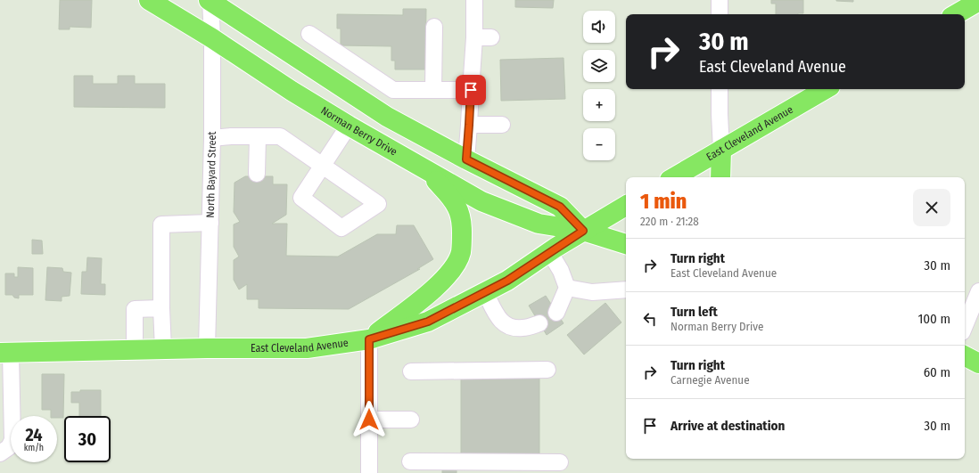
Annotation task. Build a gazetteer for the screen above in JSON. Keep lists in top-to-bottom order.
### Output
{
  "streets": {
    "main road": ["Norman Berry Drive", "East Cleveland Avenue"],
    "street": ["North Bayard Street"]
  },
  "crossings": [
    ["Norman Berry Drive", "East Cleveland Avenue"],
    ["Norman Berry Drive", "North Bayard Street"],
    ["East Cleveland Avenue", "North Bayard Street"]
  ],
  "page": {
    "map_buttons": ["+", "−"],
    "turn": ["30 m", "East Cleveland Avenue"],
    "heading": ["1 min", "220 m · 21:28"],
    "list": [
      {
        "name": "Turn right",
        "note": "East Cleveland Avenue",
        "value": "30 m"
      },
      {
        "name": "Turn left",
        "note": "Norman Berry Drive",
        "value": "100 m"
      },
      {
        "name": "Turn right",
        "note": "Carnegie Avenue",
        "value": "60 m"
      },
      {
        "name": "Arrive at destination",
        "value": "30 m"
      }
    ],
    "speed": "24 km/h",
    "limit": "30"
  }
}
